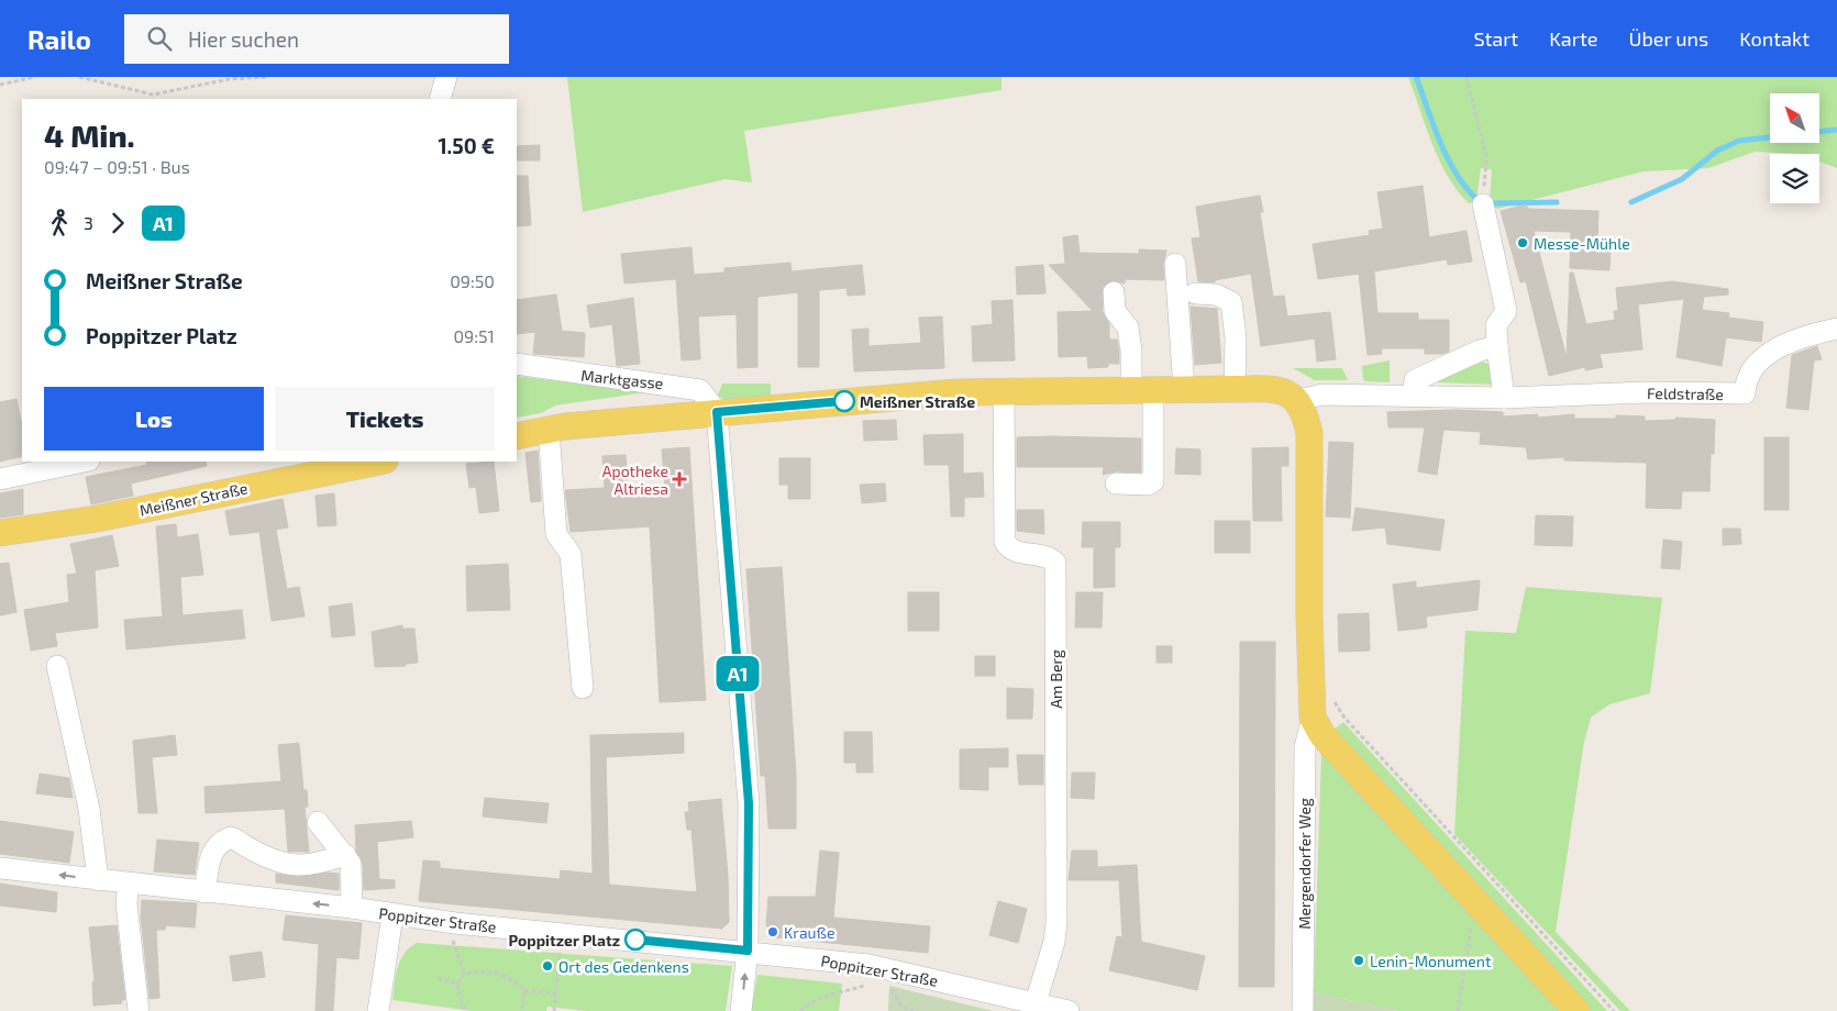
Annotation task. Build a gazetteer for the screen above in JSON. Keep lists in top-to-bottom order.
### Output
{
  "streets": {
    "main road": ["Meißner Straße"],
    "street": [
      "Marktgasse",
      "Feldstraße",
      "Am Berg",
      "Mergendorfer Weg",
      "Poppitzer Straße"
    ]
  },
  "crossings": [
    ["Am Berg", "Poppitzer Straße"]
  ],
  "places": {
    "other": [
      "Messe-Mühle",
      "Meißner Straße",
      "Krauße",
      "Poppitzer Platz",
      "Lenin-Monument",
      "Ort des Gedenkens"
    ],
    "health": ["Apotheke Altriesa"]
  },
  "lines": ["bus line A1"],
  "north": "top left",
  "page": {
    "header": "Railo",
    "search": "Hier suchen",
    "nav": [
      "Start",
      "Karte",
      "Über uns",
      "Kontakt"
    ],
    "on_map": "A1",
    "heading": ["4 Min.", "09:47 – 09:51 · Bus", "1.50 €"],
    "legs": ["3", "A1"],
    "list": [
      {
        "name": "Meißner Straße",
        "value": "09:50"
      },
      {
        "name": "Poppitzer Platz",
        "value": "09:51"
      }
    ],
    "buttons": ["Los", "Tickets"]
  }
}
